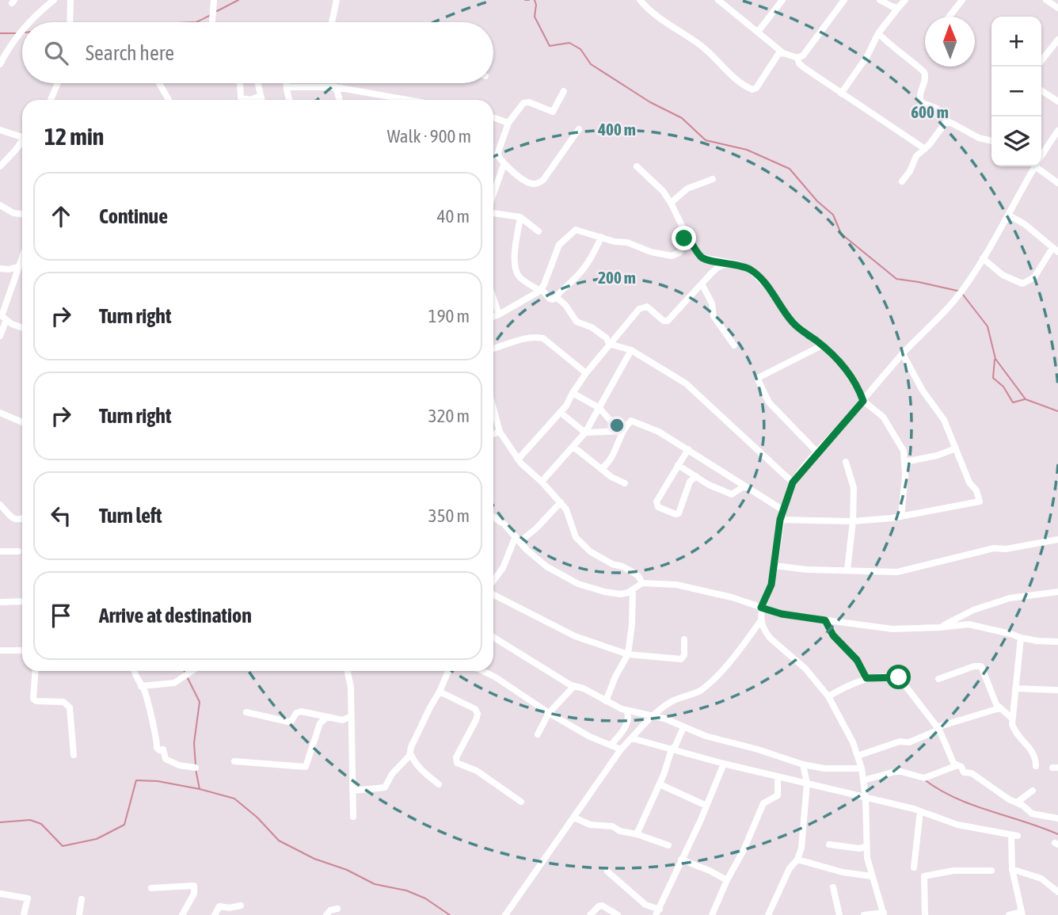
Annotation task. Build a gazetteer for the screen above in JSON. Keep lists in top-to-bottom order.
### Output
{
  "north": "top",
  "page": {
    "map_buttons": ["+", "−"],
    "search": "Search here",
    "heading": ["12 min", "Walk · 900 m"],
    "list": [
      ["Continue", "40 m"],
      ["Turn right", "190 m"],
      ["Turn right", "320 m"],
      ["Turn left", "350 m"],
      "Arrive at destination"
    ]
  },
  "rings": ["600 m", "400 m", "200 m"]
}
